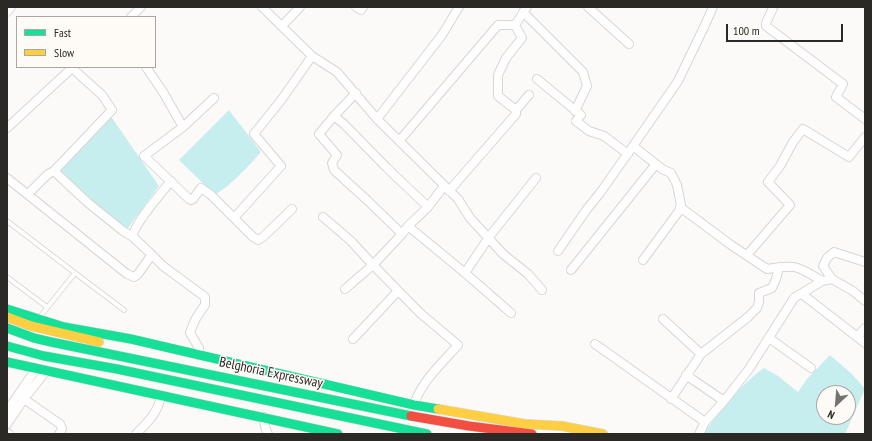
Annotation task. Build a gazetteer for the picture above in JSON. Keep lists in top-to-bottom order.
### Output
{
  "streets": {
    "main road": ["Belghoria Expressway"]
  },
  "legend": ["Fast", "Slow"],
  "scale_bar": "100 m",
  "north": "bottom left"
}
